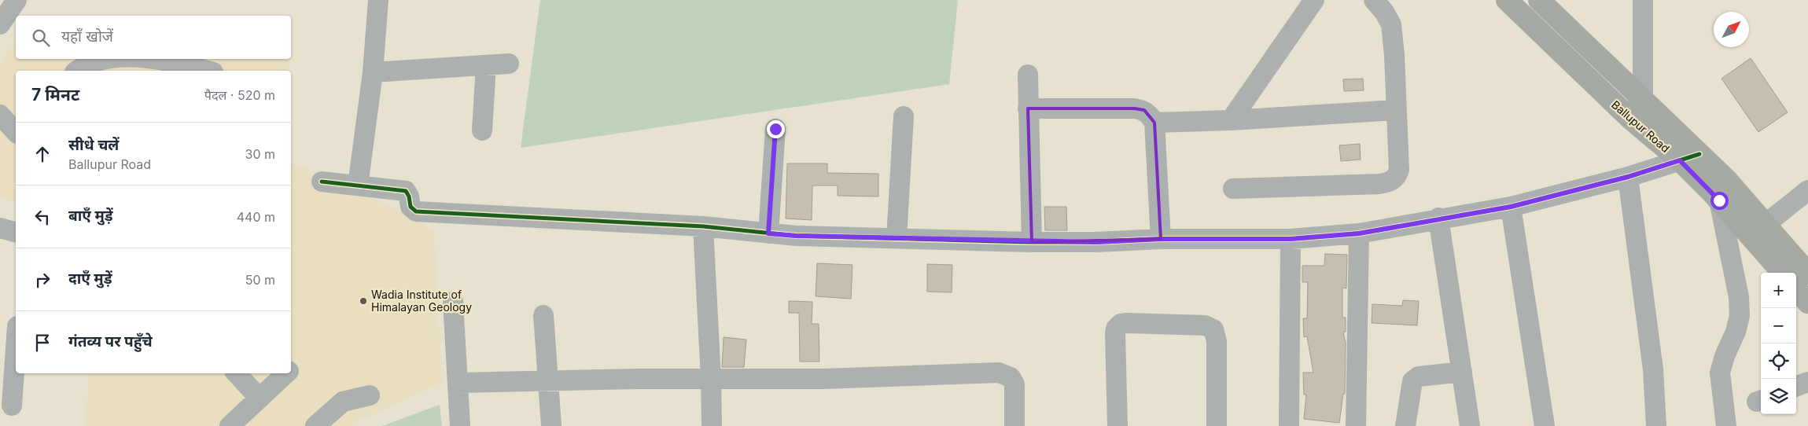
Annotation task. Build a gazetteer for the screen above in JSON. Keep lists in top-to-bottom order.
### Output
{
  "streets": {
    "main road": ["Ballupur Road"]
  },
  "places": ["Wadia Institute of Himalayan Geology"],
  "north": "top right",
  "page": {
    "search": "यहाँ खोजें",
    "heading": ["7 मिनट", "पैदल · 520 m"],
    "list": [
      ["सीधे चलें", "Ballupur Road", "30 m"],
      ["बाएँ मुड़ें", "440 m"],
      ["दाएँ मुड़ें", "50 m"],
      "गंतव्य पर पहुँचे"
    ],
    "map_buttons": ["+", "−"]
  }
}
